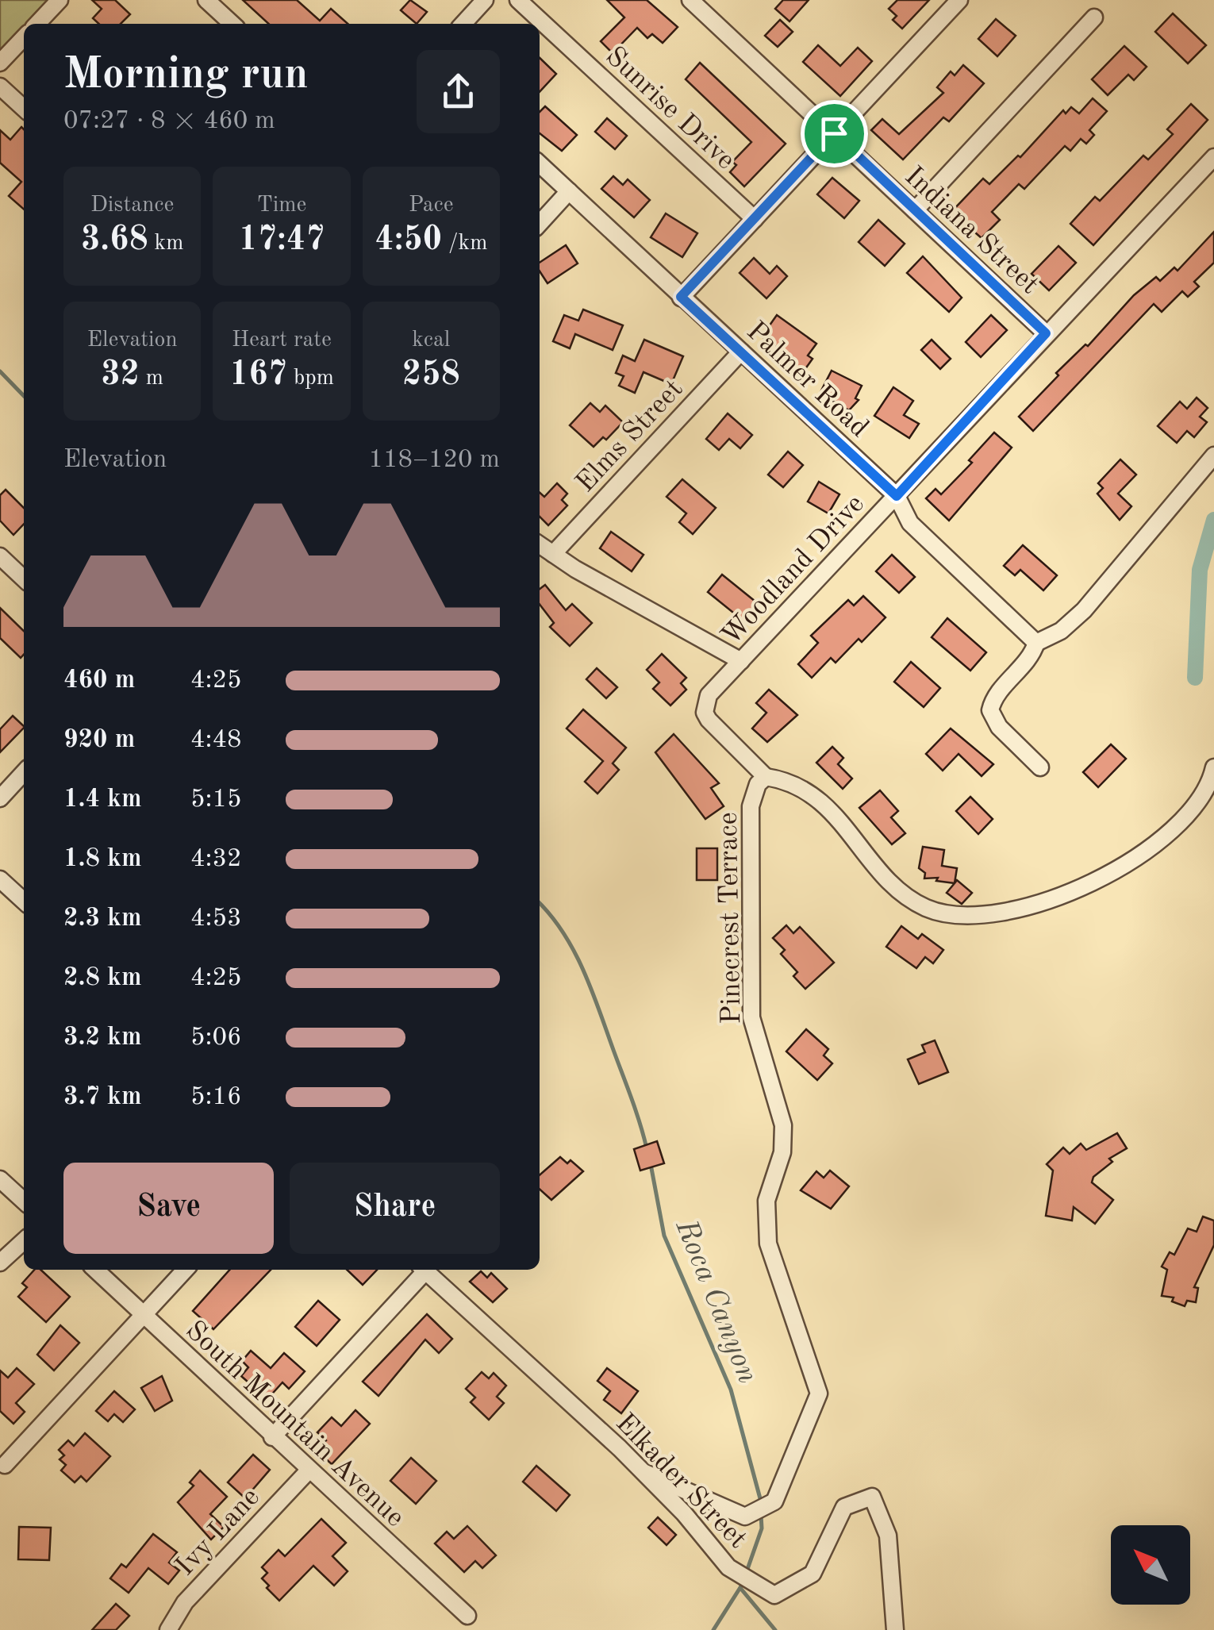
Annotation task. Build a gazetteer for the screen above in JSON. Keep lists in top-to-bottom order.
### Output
{
  "streets": {
    "street": [
      "Sunrise Drive",
      "Indiana Street",
      "Palmer Road",
      "Elms Street",
      "Woodland Drive",
      "Pinecrest Terrace",
      "South Mountain Avenue",
      "Elkader Street",
      "Ivy Lane"
    ]
  },
  "crossings": [
    ["Indiana Street", "Woodland Drive"],
    ["Palmer Road", "Elms Street"],
    ["Palmer Road", "Woodland Drive"],
    ["Woodland Drive", "Pinecrest Terrace"],
    ["Pinecrest Terrace", "Elkader Street"],
    ["South Mountain Avenue", "Ivy Lane"]
  ],
  "water": ["Roca Canyon"],
  "north": "top left",
  "page": {
    "heading": ["Morning run", "07:27 · 8 × 460 m"],
    "stats": [
      ["Distance", "3.68 km"],
      ["Time", "17:47"],
      ["Pace", "4:50 /km"],
      ["Elevation", "32 m"],
      ["Heart rate", "167 bpm"],
      ["kcal", "258"]
    ],
    "chart": ["Elevation", "118–120 m"],
    "list": [
      {
        "name": "460 m",
        "note": "4:25"
      },
      {
        "name": "920 m",
        "note": "4:48"
      },
      {
        "name": "1.4 km",
        "note": "5:15"
      },
      {
        "name": "1.8 km",
        "note": "4:32"
      },
      {
        "name": "2.3 km",
        "note": "4:53"
      },
      {
        "name": "2.8 km",
        "note": "4:25"
      },
      {
        "name": "3.2 km",
        "note": "5:06"
      },
      {
        "name": "3.7 km",
        "note": "5:16"
      }
    ],
    "buttons": ["Save", "Share"]
  }
}
